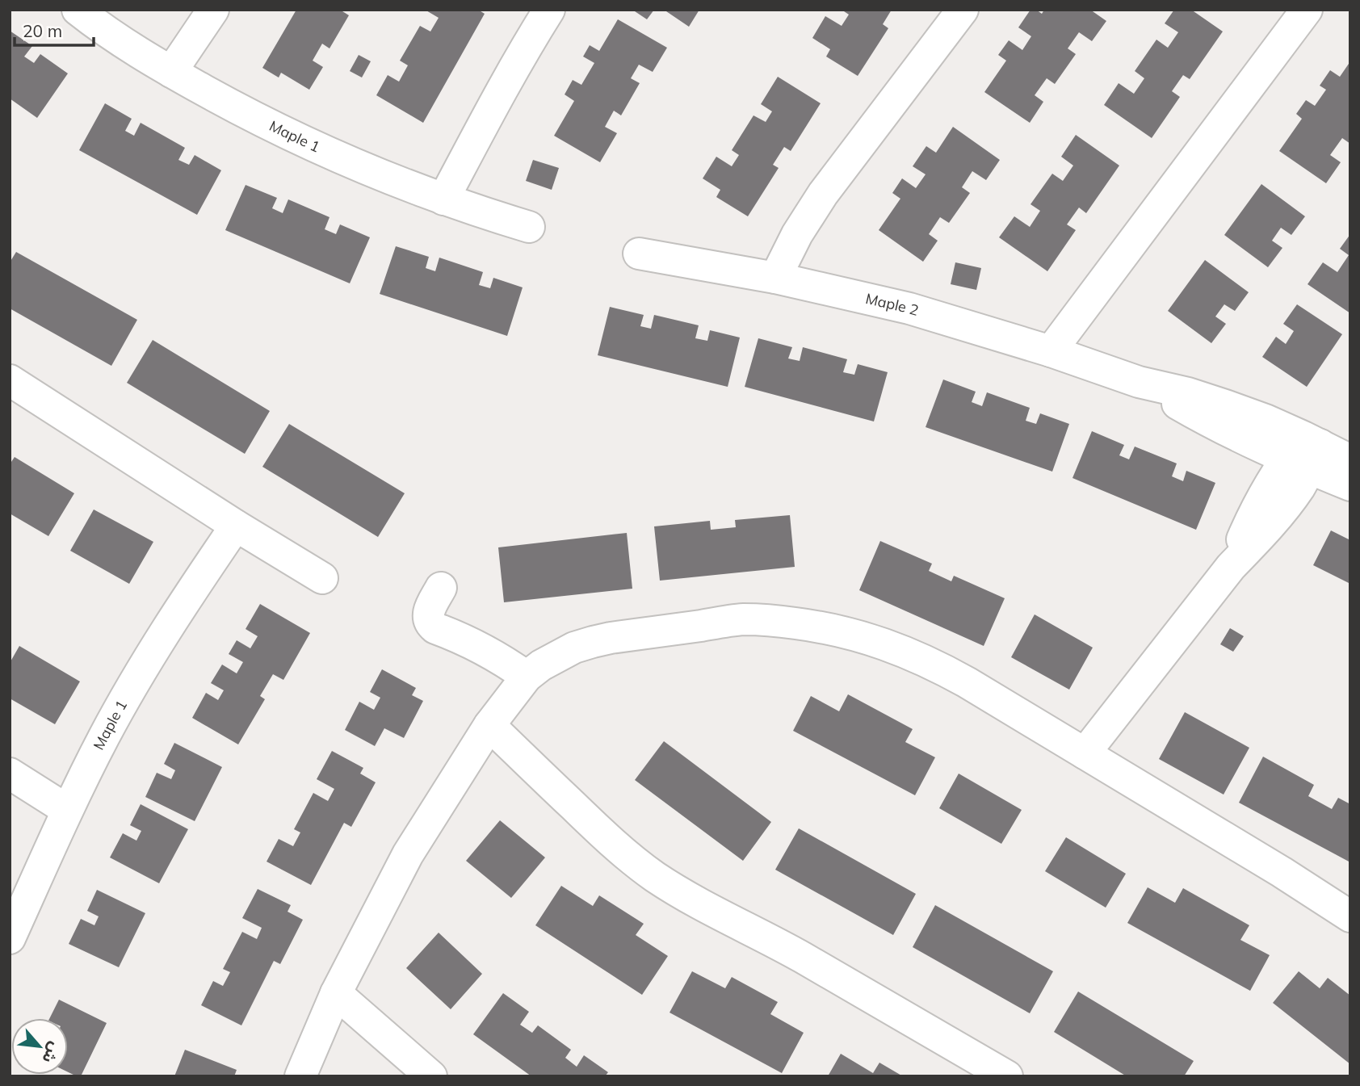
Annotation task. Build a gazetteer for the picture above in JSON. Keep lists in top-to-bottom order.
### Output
{
  "streets": {
    "street": ["Maple 1", "Maple 2"]
  },
  "scale_bar": "20 m",
  "north": "bottom right"
}
